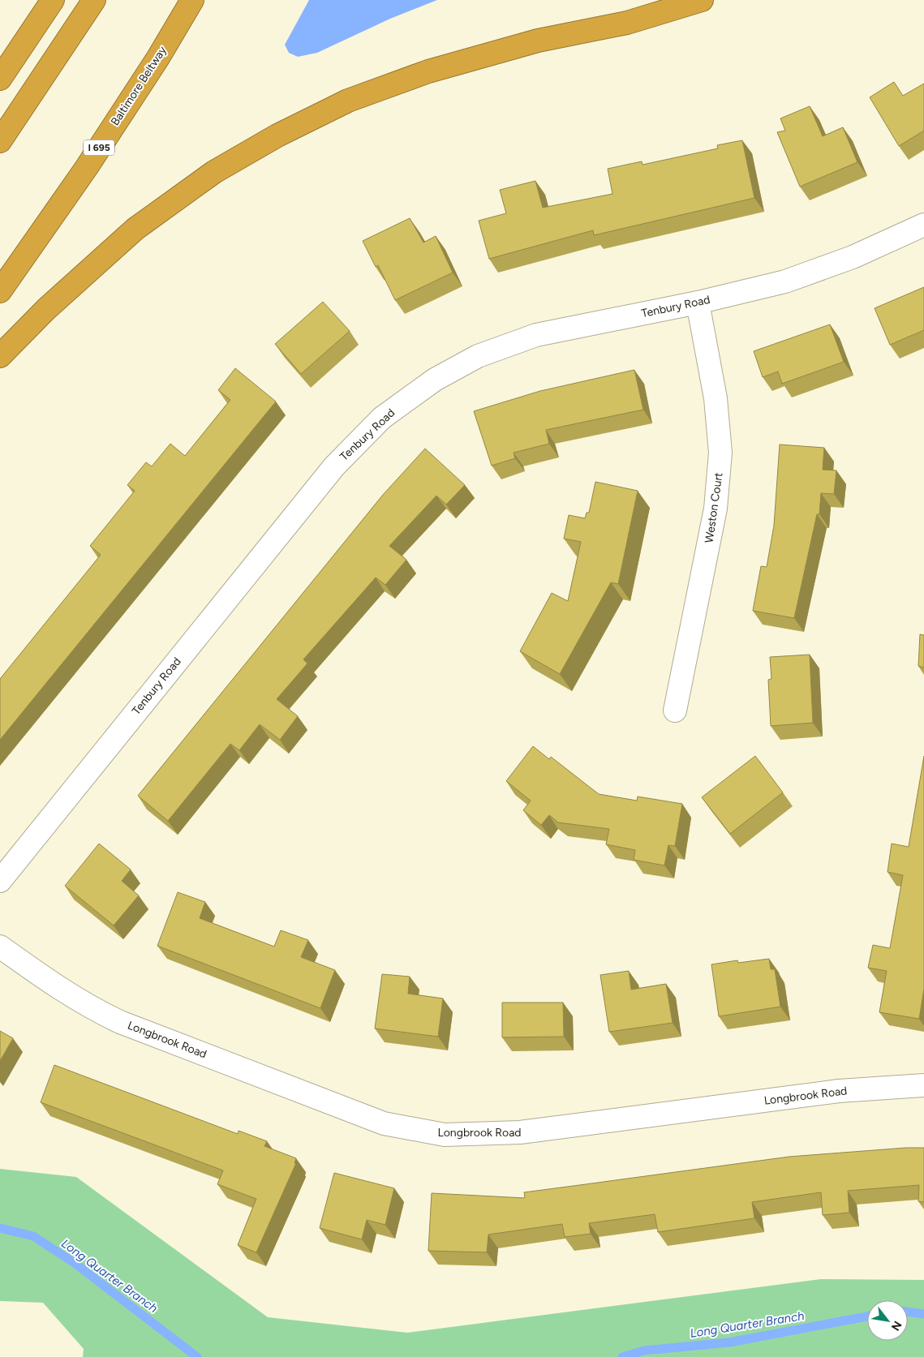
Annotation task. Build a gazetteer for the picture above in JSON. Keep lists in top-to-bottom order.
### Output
{
  "streets": {
    "highway": ["Baltimore Beltway", "I 695"],
    "street": ["Tenbury Road", "Weston Court", "Longbrook Road"]
  },
  "crossings": [
    ["Tenbury Road", "Weston Court"]
  ],
  "water": ["Long Quarter Branch"],
  "north": "bottom right"
}
